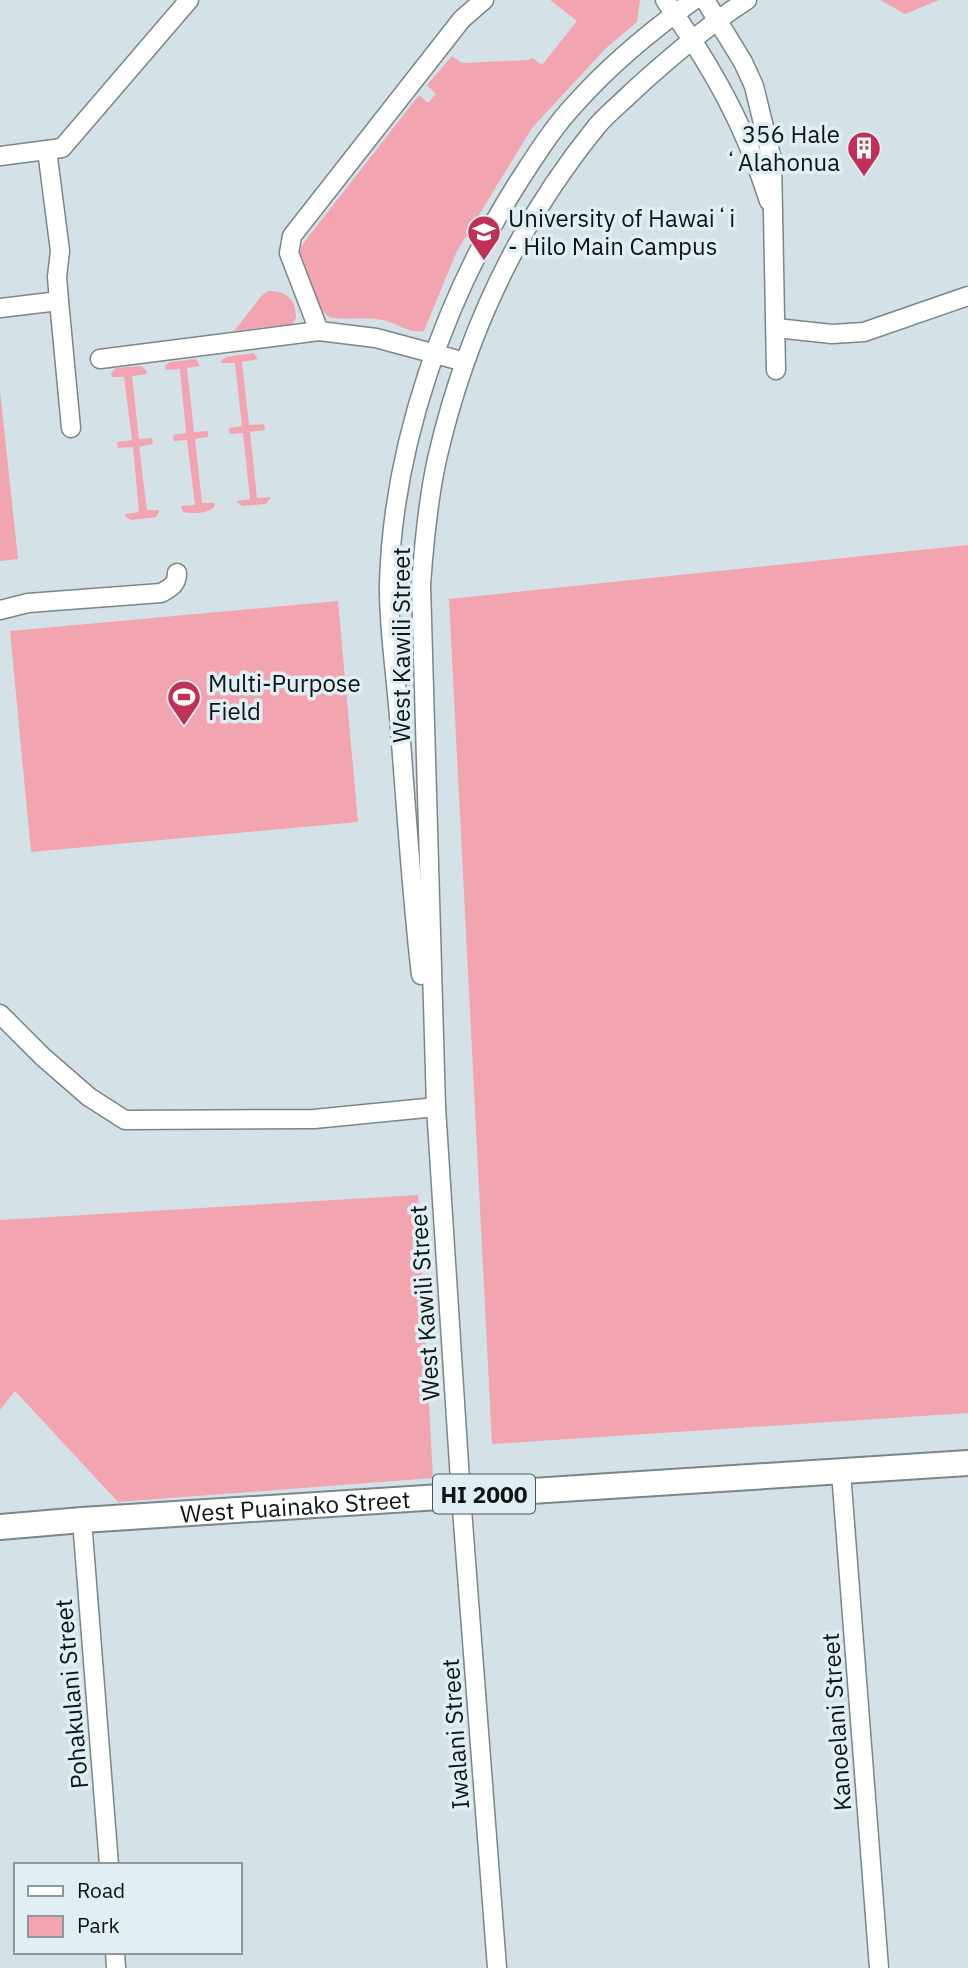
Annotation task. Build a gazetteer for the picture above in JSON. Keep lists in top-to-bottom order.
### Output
{
  "streets": {
    "highway": ["HI 2000", "West Puainako Street"],
    "street": [
      "West Kawili Street",
      "Pohakulani Street",
      "Kanoelani Street",
      "Iwalani Street"
    ]
  },
  "crossings": [
    ["West Kawili Street", "West Puainako Street"],
    ["West Kawili Street", "Iwalani Street"],
    ["West Puainako Street", "Pohakulani Street"],
    ["West Puainako Street", "Kanoelani Street"],
    ["West Puainako Street", "Iwalani Street"]
  ],
  "places": {
    "building": ["356 Hale ʻAlahonua"],
    "school or university": ["University of Hawaiʻi - Hilo Main Campus"],
    "sports": ["Multi-Purpose Field"]
  },
  "legend": ["Road", "Park"]
}
